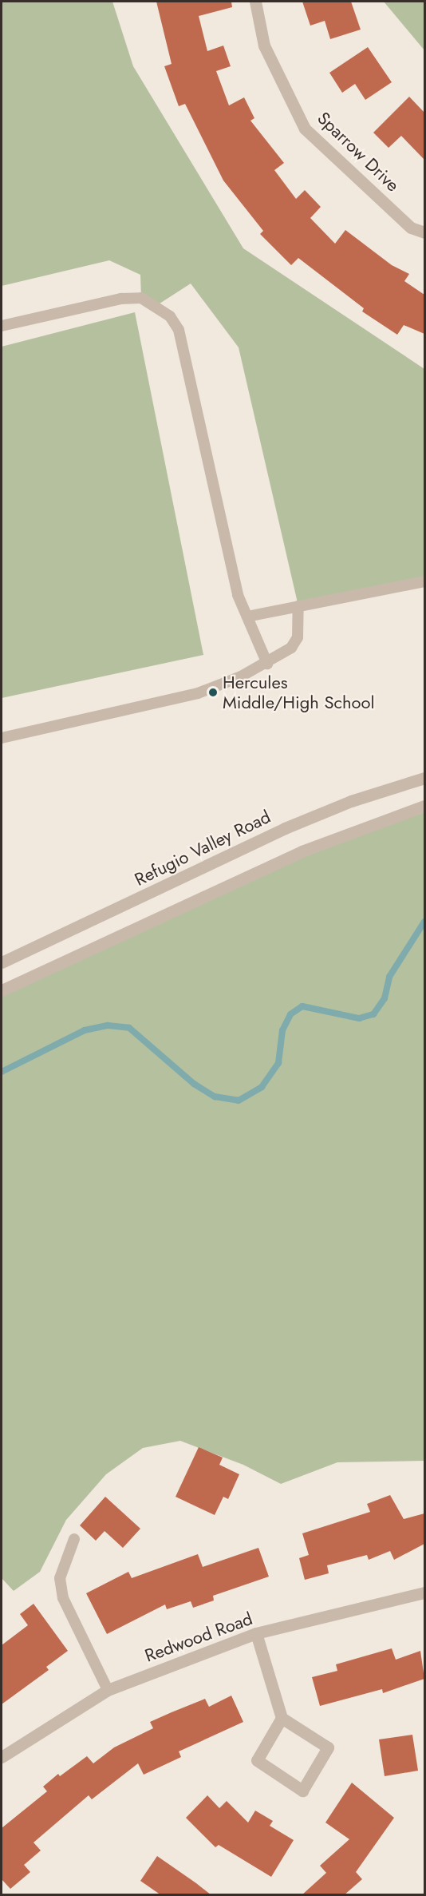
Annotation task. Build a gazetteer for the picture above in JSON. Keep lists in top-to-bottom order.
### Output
{
  "streets": {
    "street": ["Sparrow Drive", "Refugio Valley Road", "Redwood Road"]
  },
  "places": ["Hercules Middle/High School"]
}
